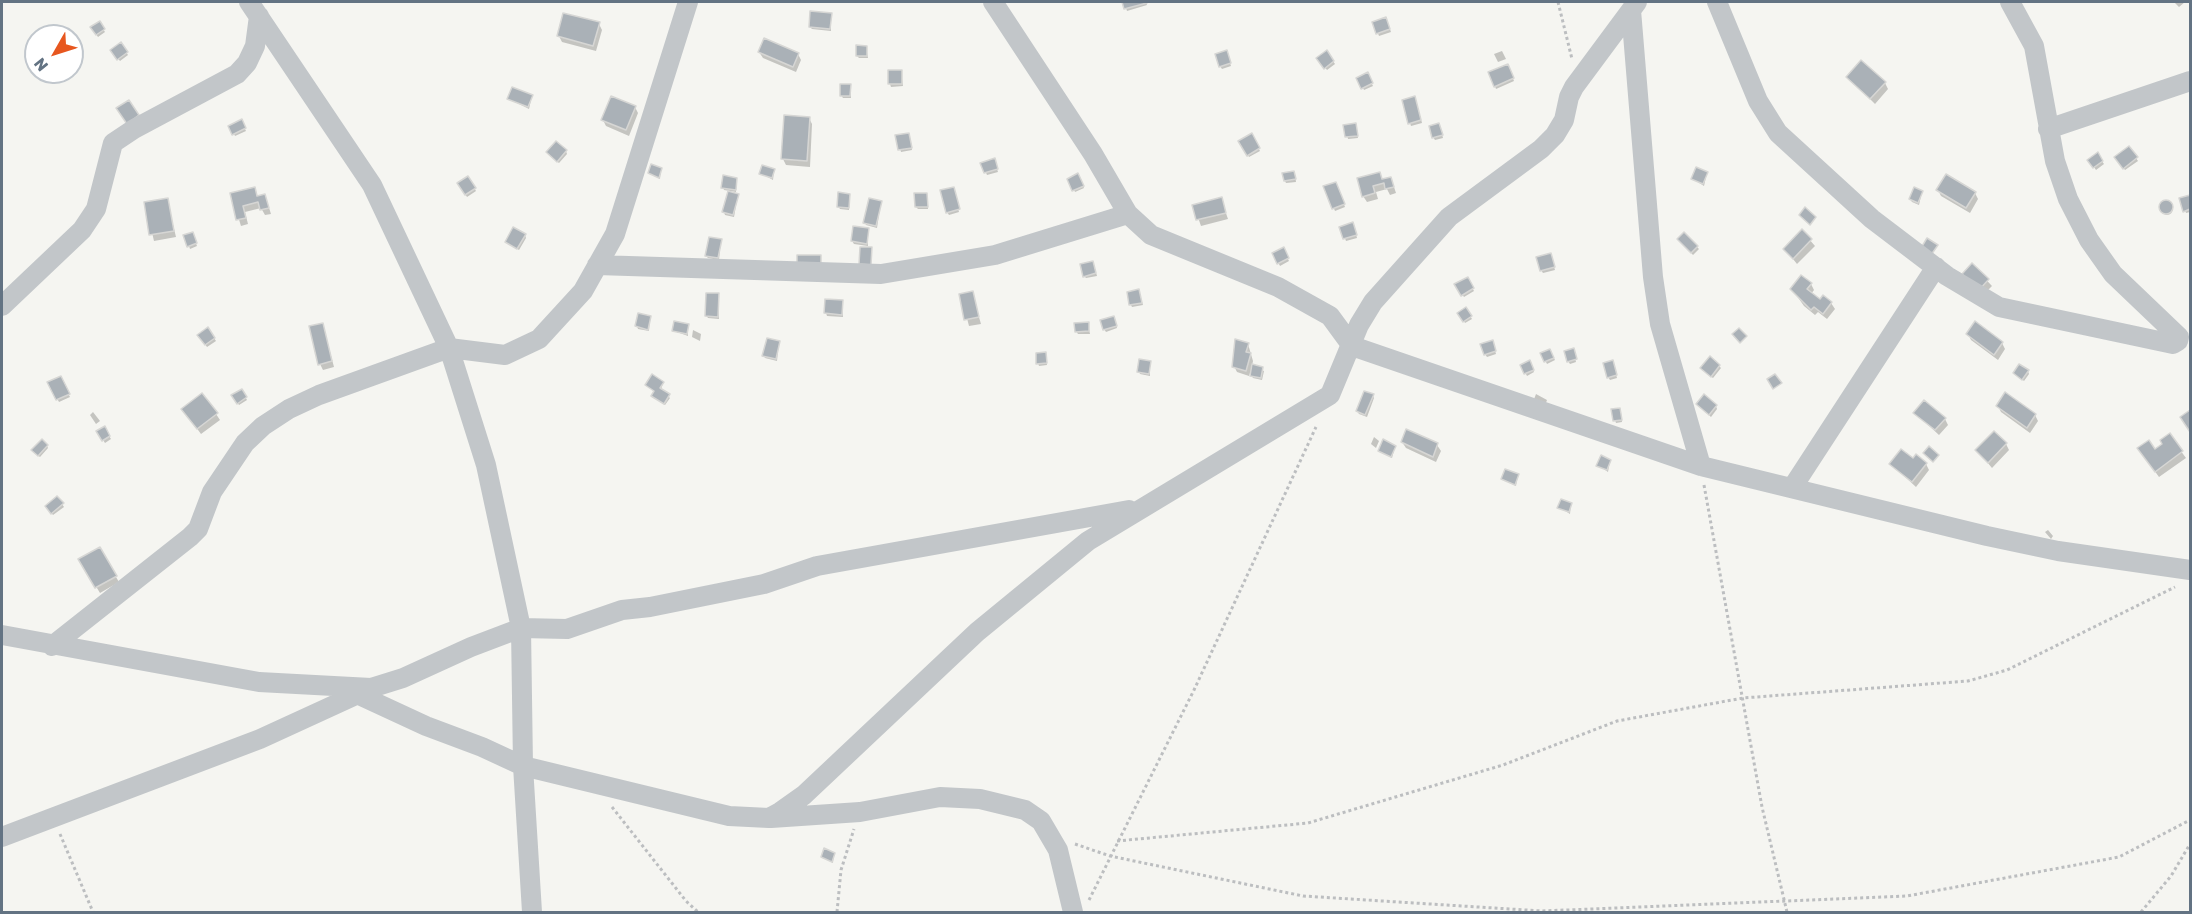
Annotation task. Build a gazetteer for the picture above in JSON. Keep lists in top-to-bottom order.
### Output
{
  "north": "bottom left"
}
